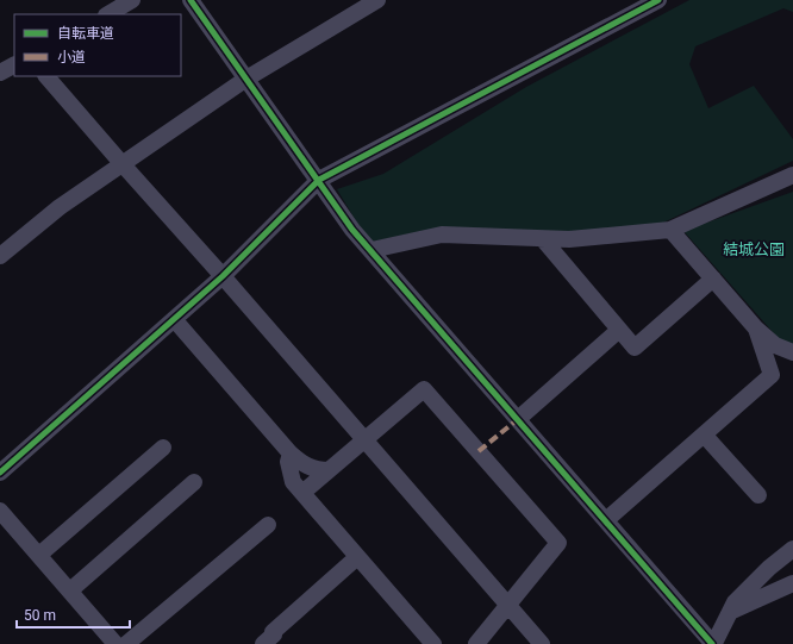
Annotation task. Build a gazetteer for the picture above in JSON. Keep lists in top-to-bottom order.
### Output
{
  "parks": ["結城公園"],
  "legend": ["自転車道", "小道"],
  "scale_bar": "50 m"
}
